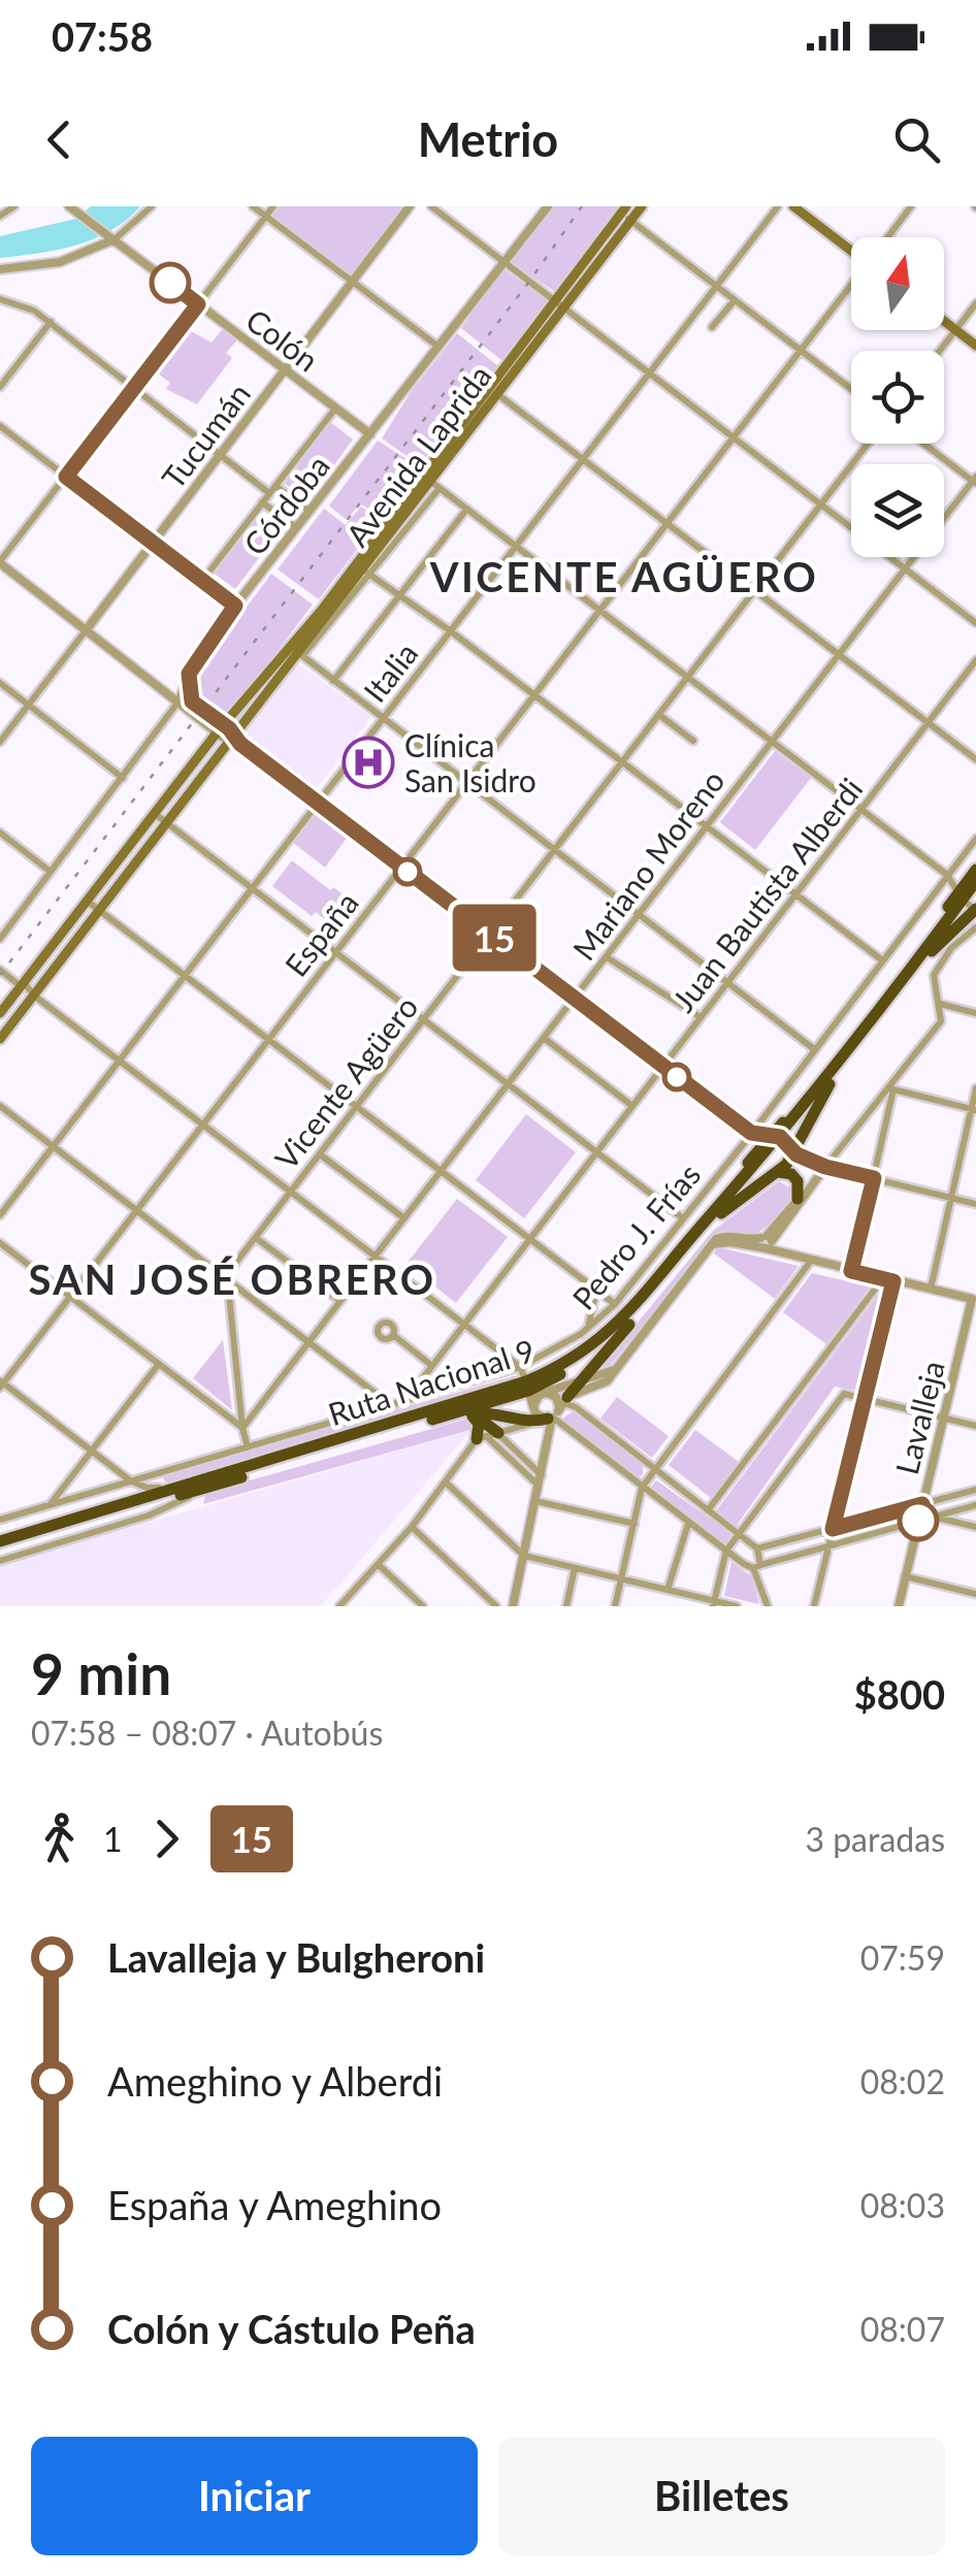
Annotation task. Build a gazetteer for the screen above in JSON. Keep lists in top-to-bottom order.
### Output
{
  "streets": {
    "highway": ["Ruta Nacional 9"],
    "main road": ["Avenida Laprida"],
    "street": [
      "Colón",
      "Tucumán",
      "Córdoba",
      "Italia",
      "Mariano Moreno",
      "Juan Bautista Alberdi",
      "España",
      "Vicente Agüero",
      "Pedro J. Frías",
      "Lavalleja"
    ]
  },
  "crossings": [
    ["Colón", "Tucumán"],
    ["Colón", "Córdoba"],
    ["Juan Bautista Alberdi", "Pedro J. Frías"]
  ],
  "districts": ["VICENTE AGÜERO", "SAN JOSÉ OBRERO"],
  "places": {
    "hospital": ["Clínica San Isidro"]
  },
  "lines": ["bus line 15"],
  "north": "top",
  "page": {
    "status": "07:58",
    "header": "Metrio",
    "on_map": "15",
    "heading": ["9 min", "07:58 – 08:07 · Autobús", "$800"],
    "legs": ["1", "15", "3 paradas"],
    "list": [
      {
        "name": "Lavalleja y Bulgheroni",
        "value": "07:59"
      },
      {
        "name": "Ameghino y Alberdi",
        "value": "08:02"
      },
      {
        "name": "España y Ameghino",
        "value": "08:03"
      },
      {
        "name": "Colón y Cástulo Peña",
        "value": "08:07"
      }
    ],
    "buttons": ["Iniciar", "Billetes"]
  }
}
